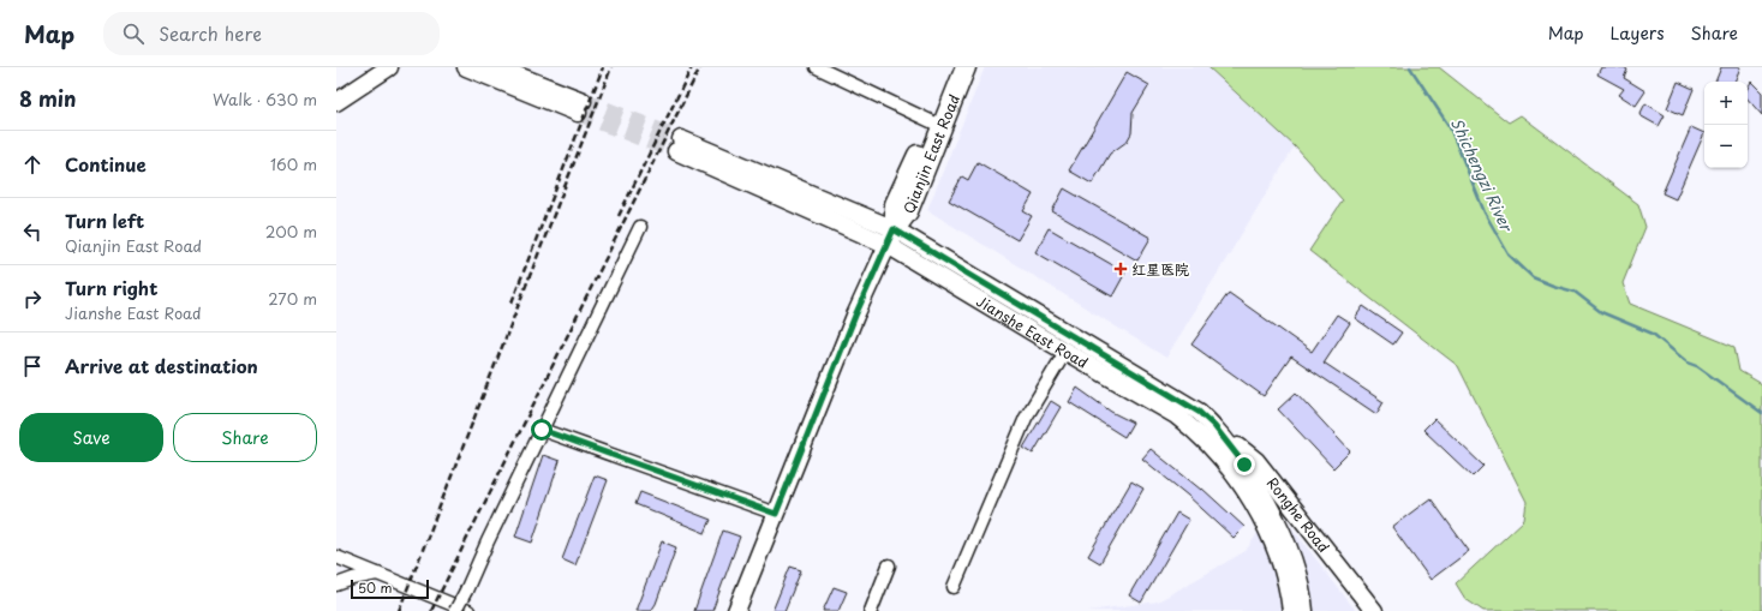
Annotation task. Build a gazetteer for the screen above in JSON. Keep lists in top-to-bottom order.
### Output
{
  "streets": {
    "main road": ["Qianjin East Road", "Jianshe East Road", "Ronghe Road"]
  },
  "crossings": [
    ["Qianjin East Road", "Jianshe East Road"],
    ["Jianshe East Road", "Ronghe Road"]
  ],
  "water": ["Shichengzi River"],
  "places": {
    "health": ["红星医院"]
  },
  "scale_bar": "50 m",
  "page": {
    "header": "Map",
    "search": "Search here",
    "nav": ["Map", "Layers", "Share"],
    "heading": ["8 min", "Walk · 630 m"],
    "map_buttons": ["+", "−"],
    "list": [
      ["Continue", "160 m"],
      ["Turn left", "Qianjin East Road", "200 m"],
      ["Turn right", "Jianshe East Road", "270 m"],
      "Arrive at destination"
    ],
    "buttons": ["Save", "Share"],
    "scale": "50 m"
  }
}
